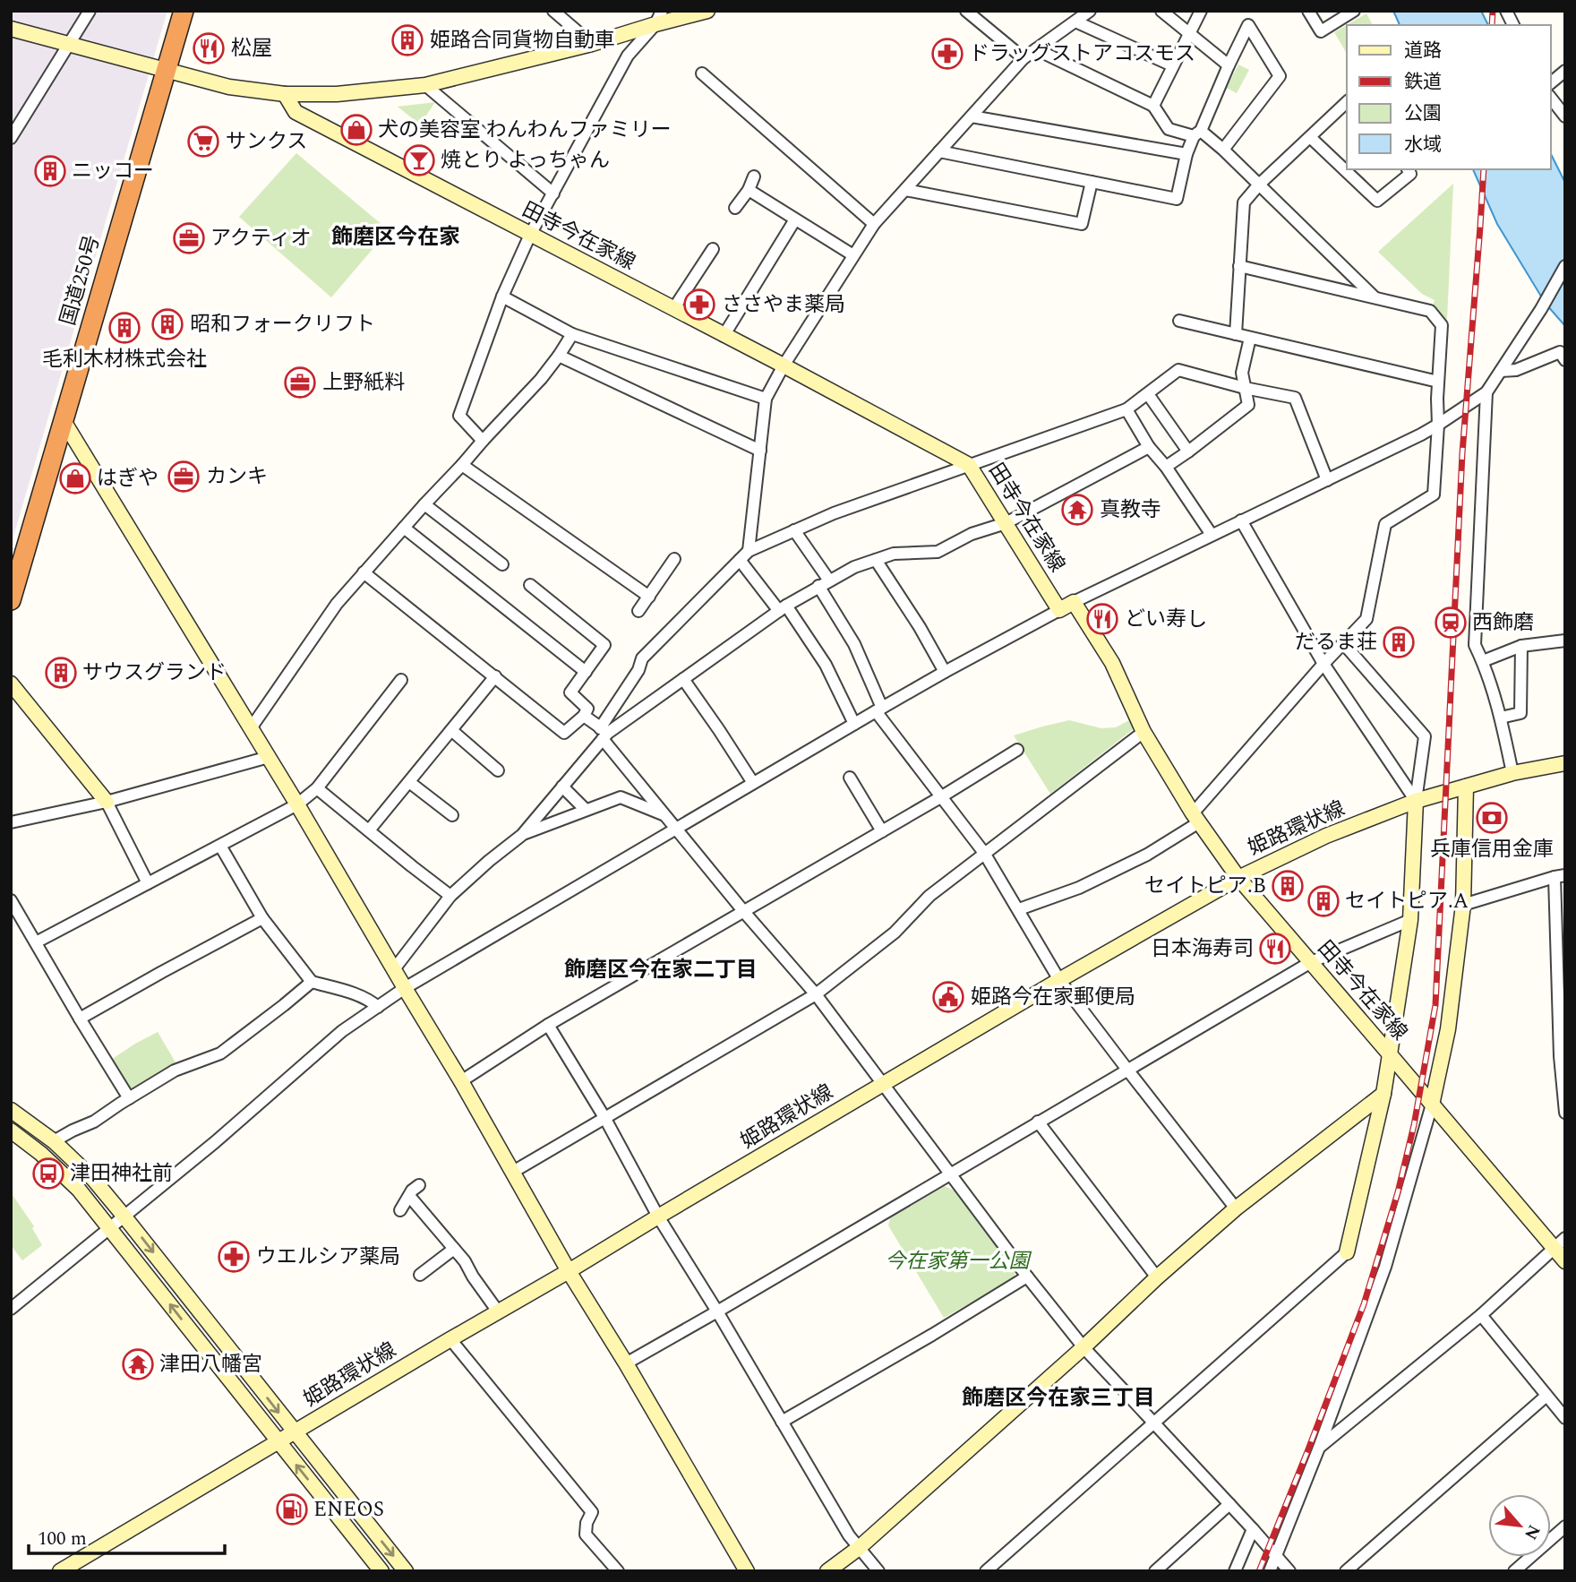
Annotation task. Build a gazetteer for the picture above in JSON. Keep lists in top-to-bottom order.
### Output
{
  "streets": {
    "highway": ["国道250号"],
    "street": ["田寺今在家線", "姫路環状線"]
  },
  "crossings": [
    ["田寺今在家線", "姫路環状線"]
  ],
  "districts": ["飾磨区今在家", "飾磨区今在家二丁目", "飾磨区今在家三丁目"],
  "parks": ["今在家第一公園"],
  "places": {
    "building": [
      "姫路合同貨物自動車",
      "ニッコー",
      "昭和フォークリフト",
      "毛利木材株式会社",
      "だるま荘",
      "サウスグランド",
      "セイトピア.B",
      "セイトピア.A"
    ],
    "restaurant": ["松屋", "どい寿し", "日本海寿司"],
    "pharmacy": ["ドラッグストアコスモス", "ささやま薬局", "ウエルシア薬局"],
    "shop": ["犬の美容室 わんわんファミリー", "はぎや"],
    "supermarket": ["サンクス"],
    "bar": ["焼とり よっちゃん"],
    "office": ["アクティオ", "上野紙料", "カンキ"],
    "temple": ["真教寺", "津田八幡宮"],
    "station": ["西飾磨"],
    "bank": ["兵庫信用金庫"],
    "public building": ["姫路今在家郵便局"],
    "bus stop": ["津田神社前"],
    "fuel station": ["ENEOS"]
  },
  "legend": [
    "道路",
    "鉄道",
    "公園",
    "水域"
  ],
  "scale_bar": "100 m",
  "north": "bottom right"
}
